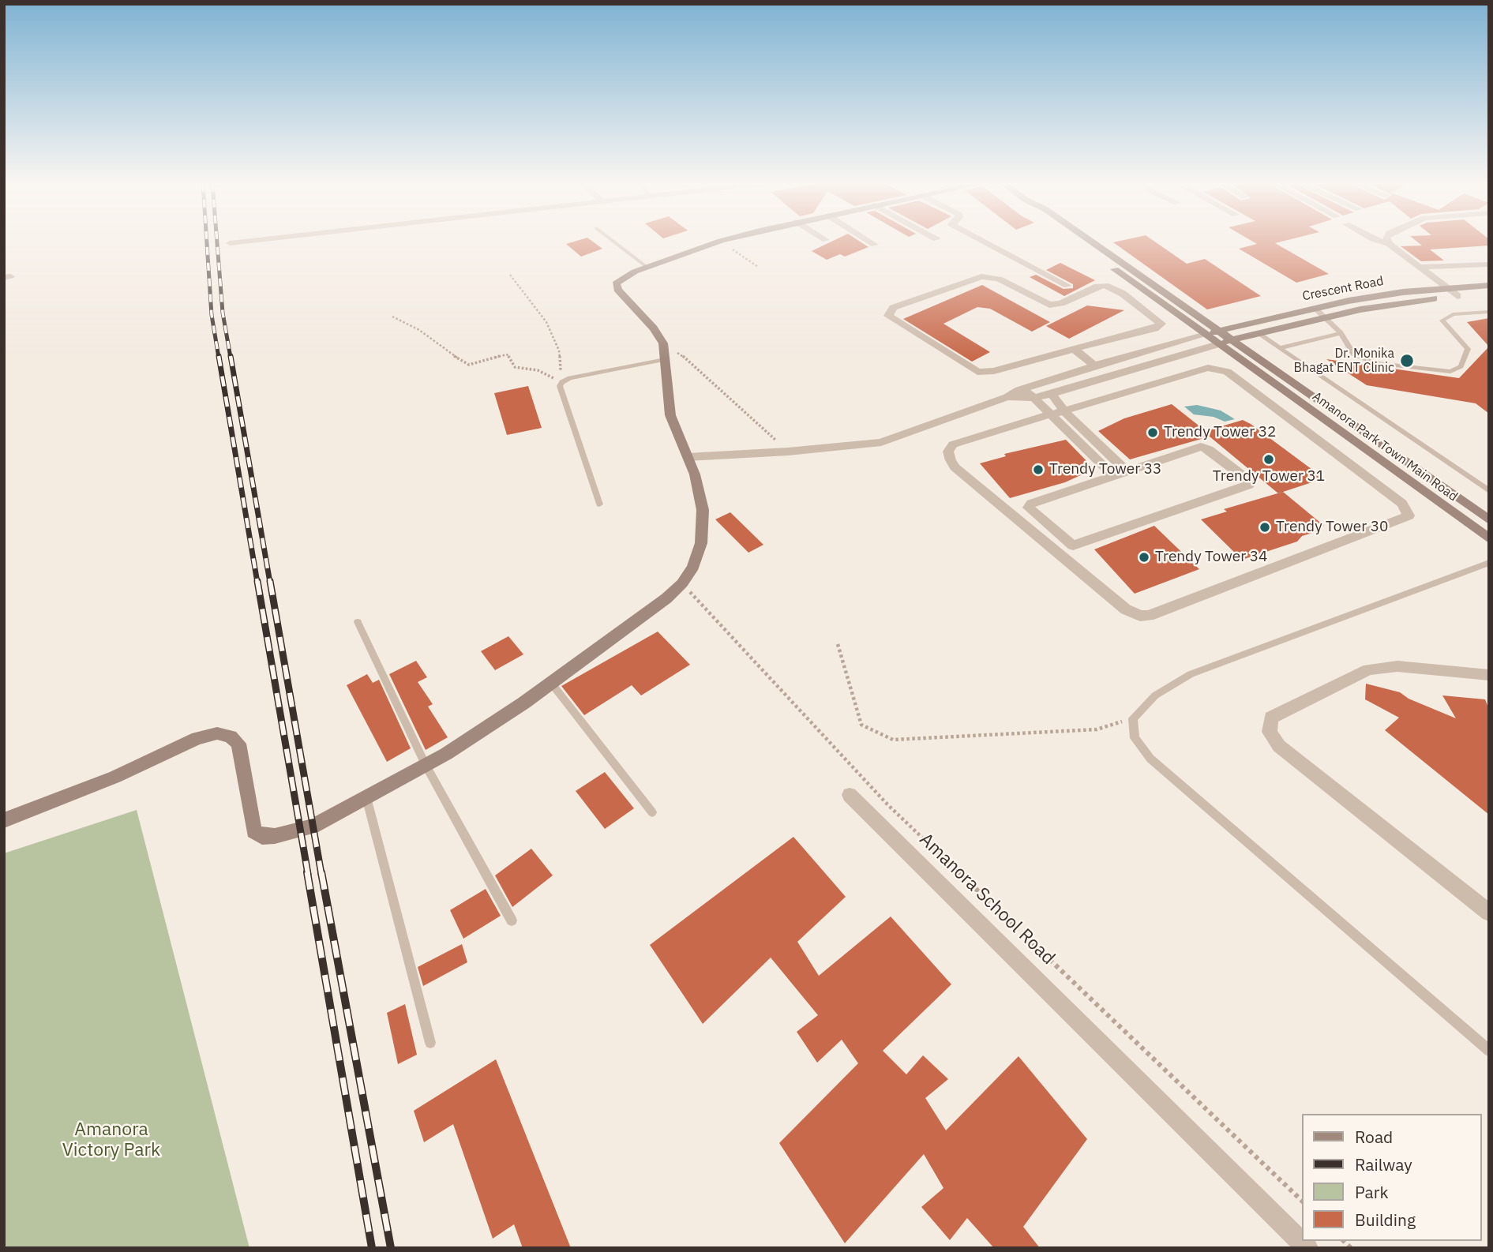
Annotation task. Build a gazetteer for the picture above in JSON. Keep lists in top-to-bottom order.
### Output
{
  "streets": {
    "street": ["Crescent Road", "Amanora Park Town Main Road", "Amanora School Road"]
  },
  "crossings": [
    ["Crescent Road", "Amanora Park Town Main Road"]
  ],
  "parks": ["Amanora Victory Park"],
  "places": [
    "Dr. Monika Bhagat ENT Clinic",
    "Trendy Tower 32",
    "Trendy Tower 31",
    "Trendy Tower 33",
    "Trendy Tower 30",
    "Trendy Tower 34"
  ],
  "legend": [
    "Road",
    "Railway",
    "Park",
    "Building"
  ]
}
